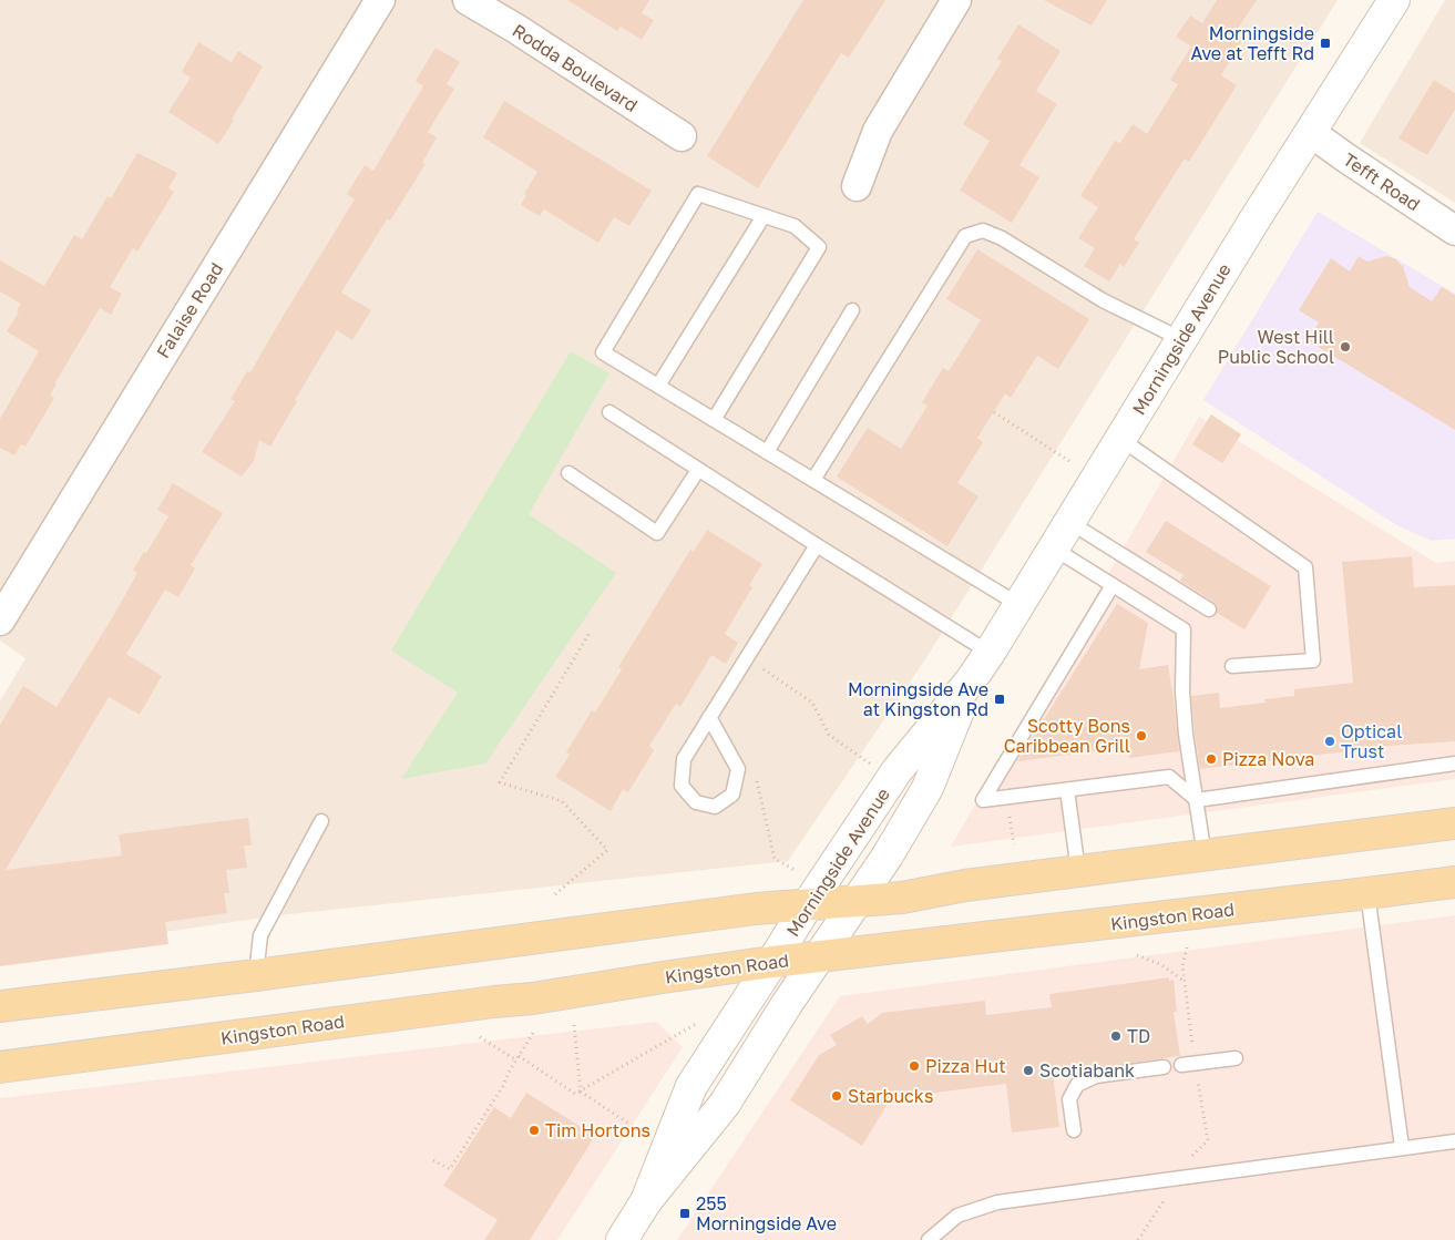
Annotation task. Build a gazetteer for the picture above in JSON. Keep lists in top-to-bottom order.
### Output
{
  "streets": {
    "main road": ["Morningside Avenue", "Kingston Road"],
    "street": ["Rodda Boulevard", "Tefft Road", "Falaise Road"]
  },
  "crossings": [
    ["Tefft Road", "Morningside Avenue"],
    ["Morningside Avenue", "Kingston Road"]
  ],
  "places": {
    "transit": ["Morningside Ave at Tefft Rd", "Morningside Ave at Kingston Rd", "255 Morningside Ave"],
    "other": [
      "West Hill Public School",
      "Scotty Bons Caribbean Grill",
      "Optical Trust",
      "Pizza Nova",
      "TD",
      "Pizza Hut",
      "Scotiabank",
      "Starbucks",
      "Tim Hortons"
    ]
  }
}
